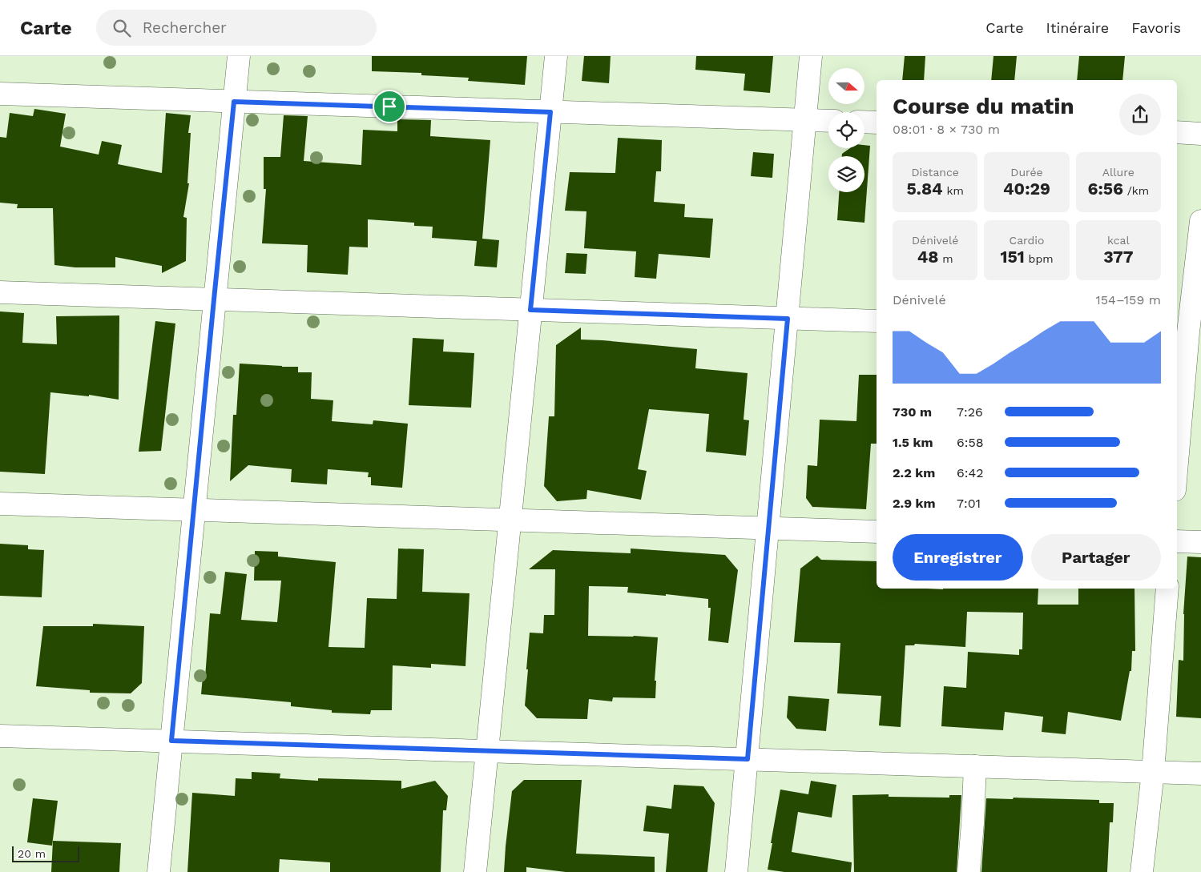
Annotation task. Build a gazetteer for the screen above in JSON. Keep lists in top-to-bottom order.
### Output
{
  "scale_bar": "20 m",
  "north": "right",
  "page": {
    "header": "Carte",
    "search": "Rechercher",
    "nav": ["Carte", "Itinéraire", "Favoris"],
    "heading": ["Course du matin", "08:01 · 8 × 730 m"],
    "stats": [
      ["Distance", "5.84 km"],
      ["Durée", "40:29"],
      ["Allure", "6:56 /km"],
      ["Dénivelé", "48 m"],
      ["Cardio", "151 bpm"],
      ["kcal", "377"]
    ],
    "chart": ["Dénivelé", "154–159 m"],
    "list": [
      {
        "name": "730 m",
        "note": "7:26"
      },
      {
        "name": "1.5 km",
        "note": "6:58"
      },
      {
        "name": "2.2 km",
        "note": "6:42"
      },
      {
        "name": "2.9 km",
        "note": "7:01"
      }
    ],
    "buttons": ["Enregistrer", "Partager"],
    "scale": "20 m"
  }
}
